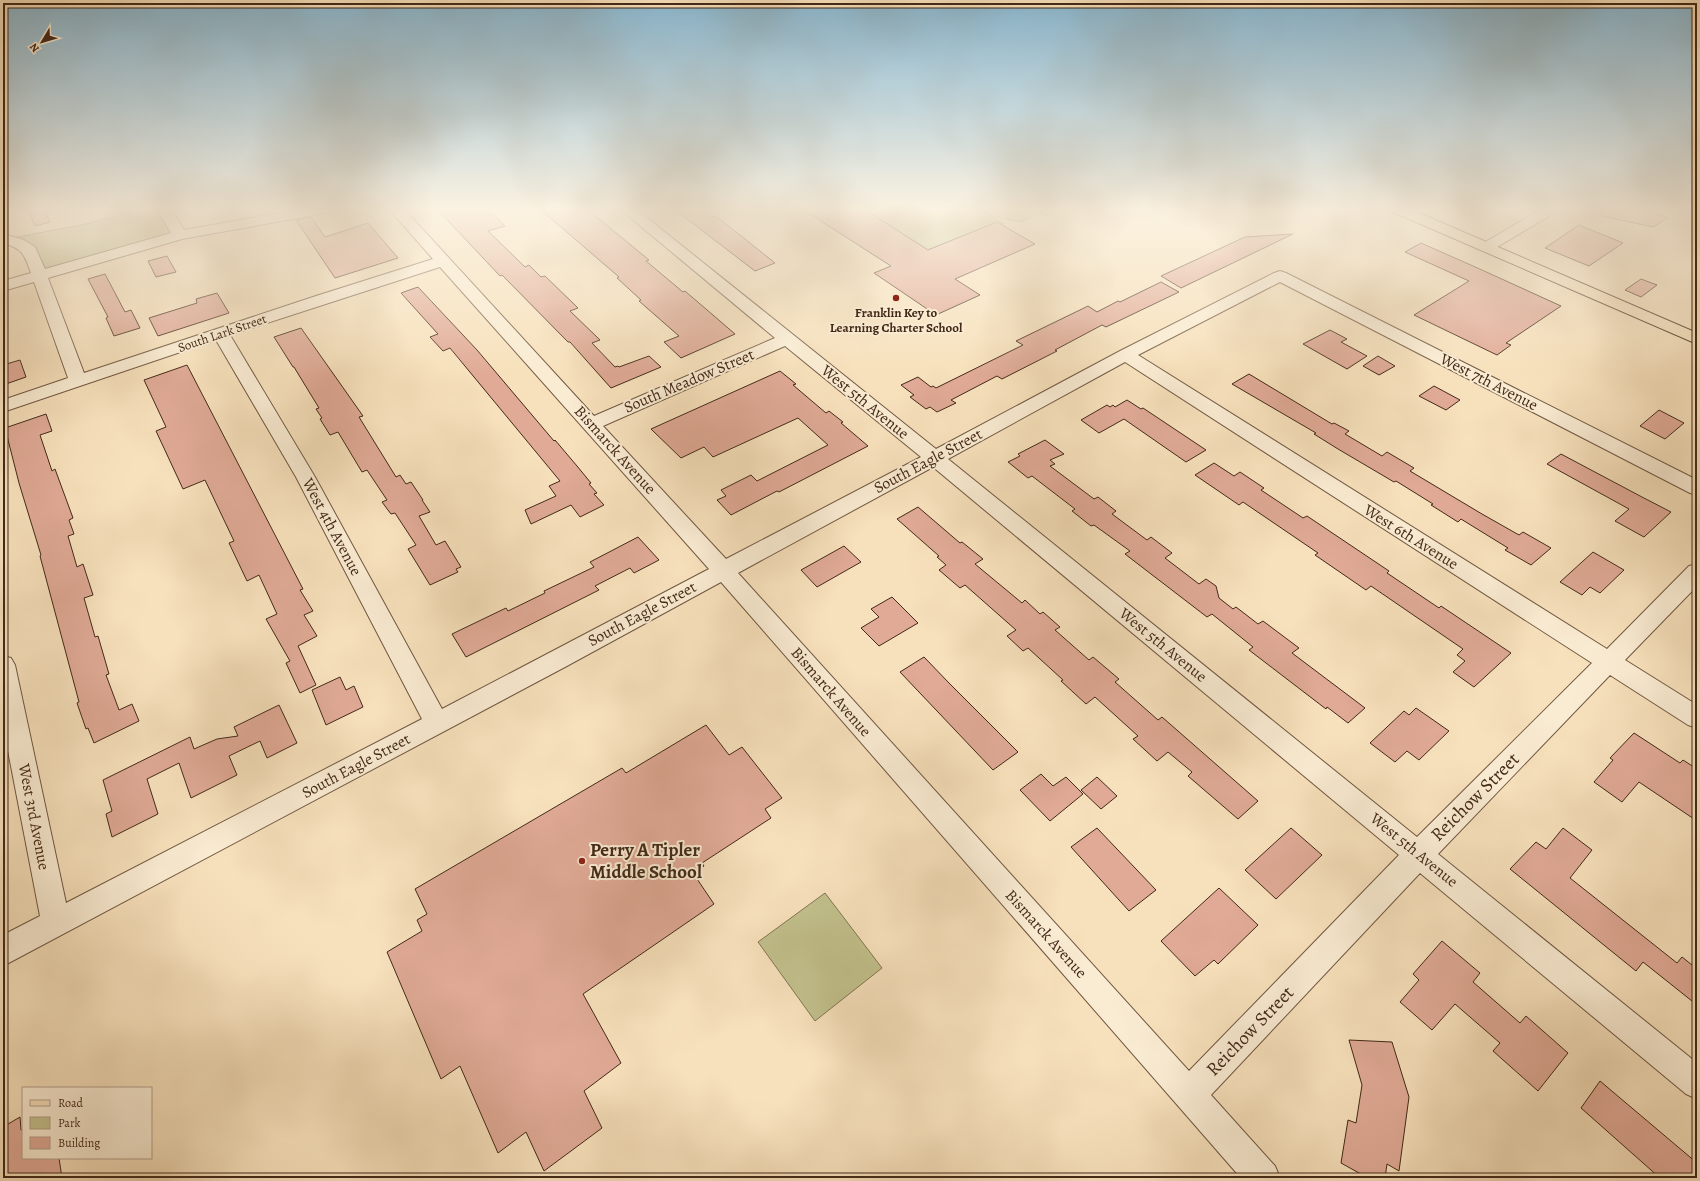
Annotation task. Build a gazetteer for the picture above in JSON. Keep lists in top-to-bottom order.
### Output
{
  "streets": {
    "street": [
      "South Lark Street",
      "South Meadow Street",
      "West 7th Avenue",
      "West 5th Avenue",
      "Bismarck Avenue",
      "South Eagle Street",
      "West 4th Avenue",
      "West 6th Avenue",
      "Reichow Street",
      "West 3rd Avenue"
    ]
  },
  "crossings": [
    ["South Lark Street", "West 4th Avenue"],
    ["South Meadow Street", "West 5th Avenue"],
    ["South Meadow Street", "Bismarck Avenue"],
    ["West 7th Avenue", "South Eagle Street"],
    ["West 5th Avenue", "South Eagle Street"],
    ["West 5th Avenue", "Reichow Street"],
    ["Bismarck Avenue", "South Eagle Street"],
    ["Bismarck Avenue", "Reichow Street"],
    ["South Eagle Street", "West 4th Avenue"],
    ["South Eagle Street", "West 6th Avenue"],
    ["South Eagle Street", "West 3rd Avenue"],
    ["West 6th Avenue", "Reichow Street"]
  ],
  "places": ["Franklin Key to Learning Charter School", "Perry A Tipler Middle School"],
  "legend": ["Road", "Park", "Building"],
  "north": "bottom left"
}
